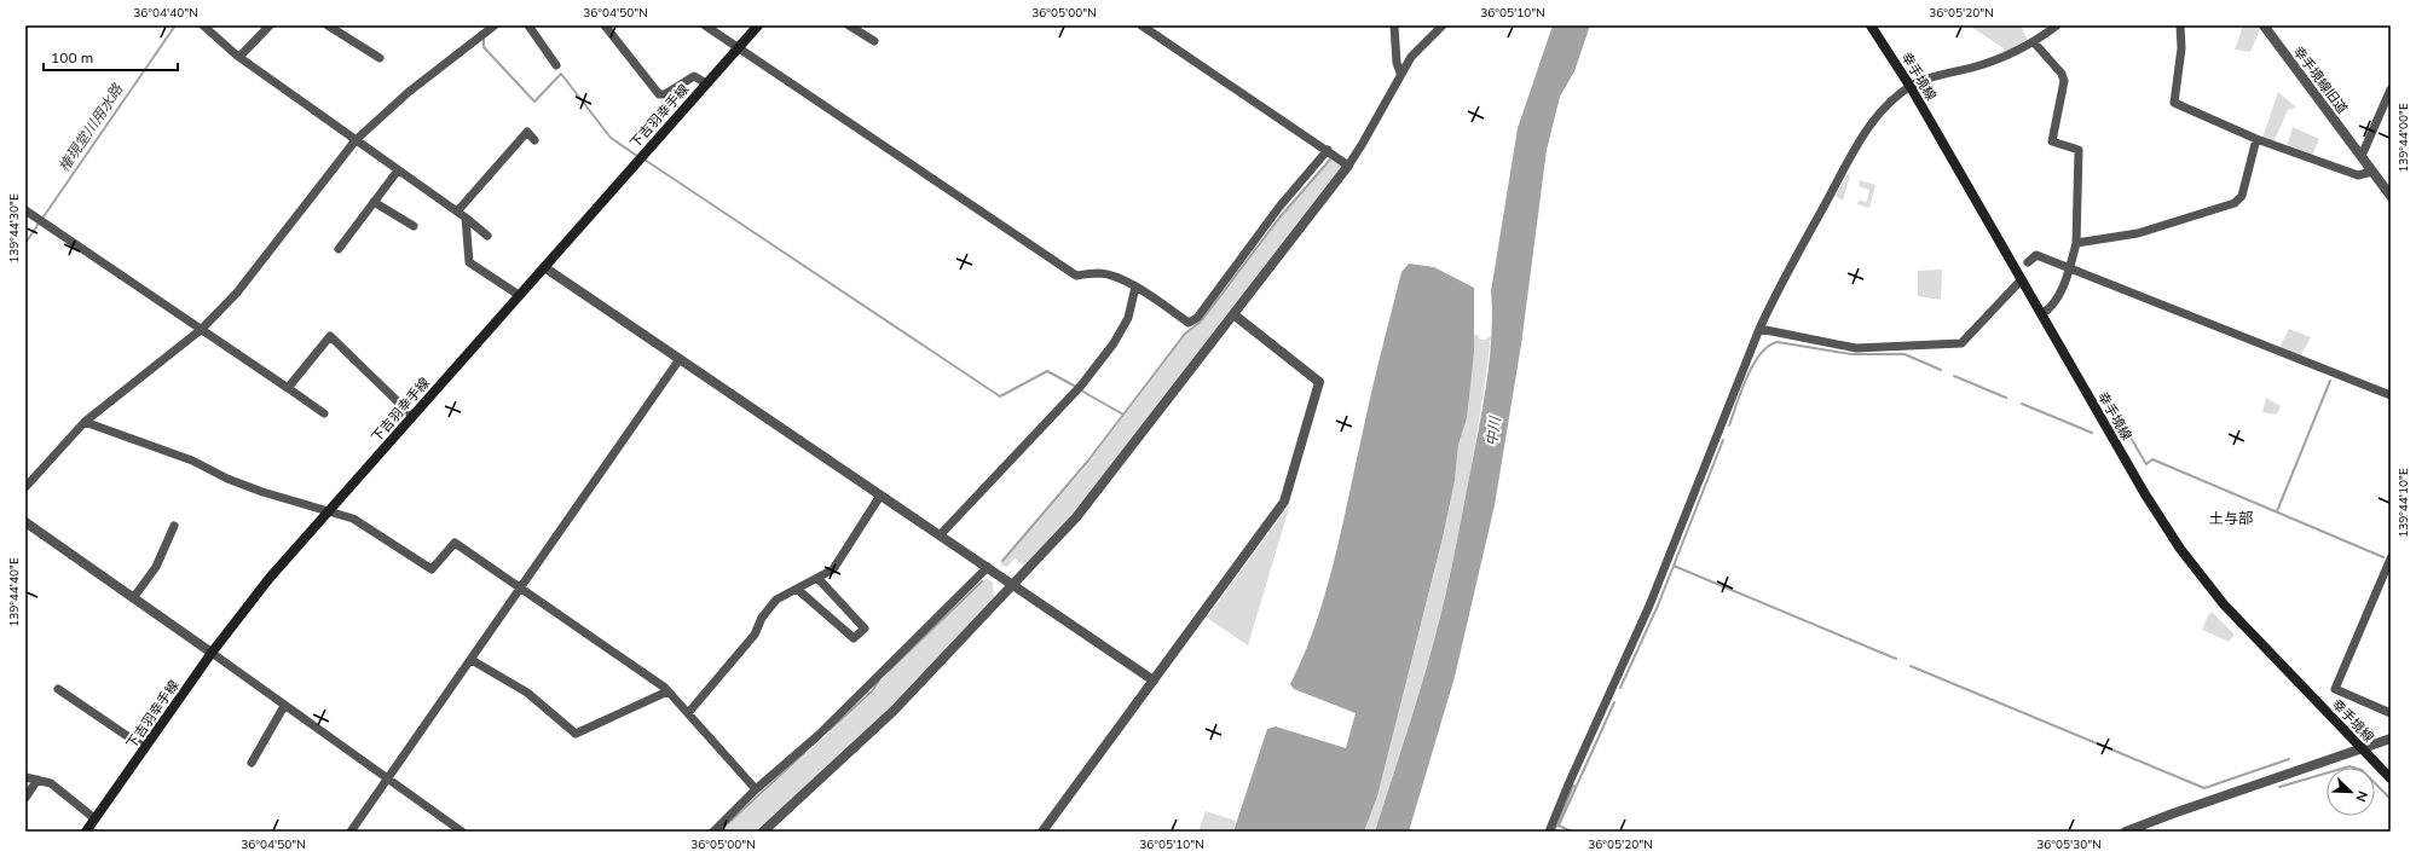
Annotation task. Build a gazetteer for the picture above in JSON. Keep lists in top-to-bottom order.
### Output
{
  "streets": {
    "main road": ["幸手境線", "下吉羽幸手線"],
    "street": ["幸手境線旧道"]
  },
  "districts": ["土与部"],
  "water": ["権現堂川用水路", "中川"],
  "scale_bar": "100 m",
  "north": "bottom right",
  "coordinates": [
    "36°04'40\"N",
    "36°04'50\"N",
    "36°05'00\"N",
    "36°05'10\"N",
    "36°05'20\"N",
    "139°44'00\"E",
    "139°44'30\"E",
    "139°44'10\"E",
    "139°44'40\"E",
    "36°05'30\"N"
  ]
}
